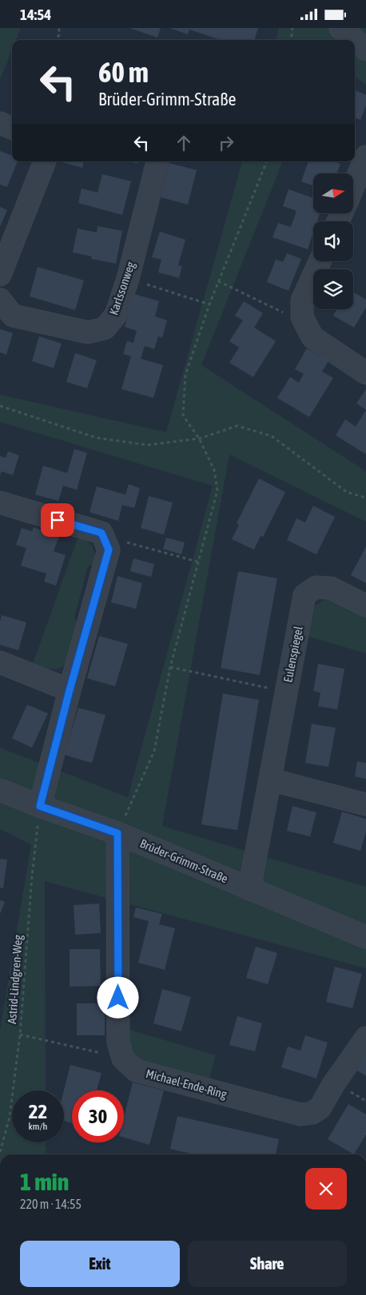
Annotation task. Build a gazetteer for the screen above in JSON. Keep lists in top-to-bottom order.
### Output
{
  "streets": {
    "street": [
      "Karlssonweg",
      "Eulenspiegel",
      "Brüder-Grimm-Straße",
      "Michael-Ende-Ring"
    ],
    "path": ["Astrid-Lindgren-Weg"]
  },
  "crossings": [
    ["Eulenspiegel", "Brüder-Grimm-Straße"],
    ["Brüder-Grimm-Straße", "Astrid-Lindgren-Weg"]
  ],
  "north": "right",
  "page": {
    "status": "14:54",
    "turn": ["60 m", "Brüder-Grimm-Straße"],
    "speed": "22 km/h",
    "limit": "30",
    "heading": ["1 min", "220 m · 14:55"],
    "buttons": ["Exit", "Share"]
  }
}
